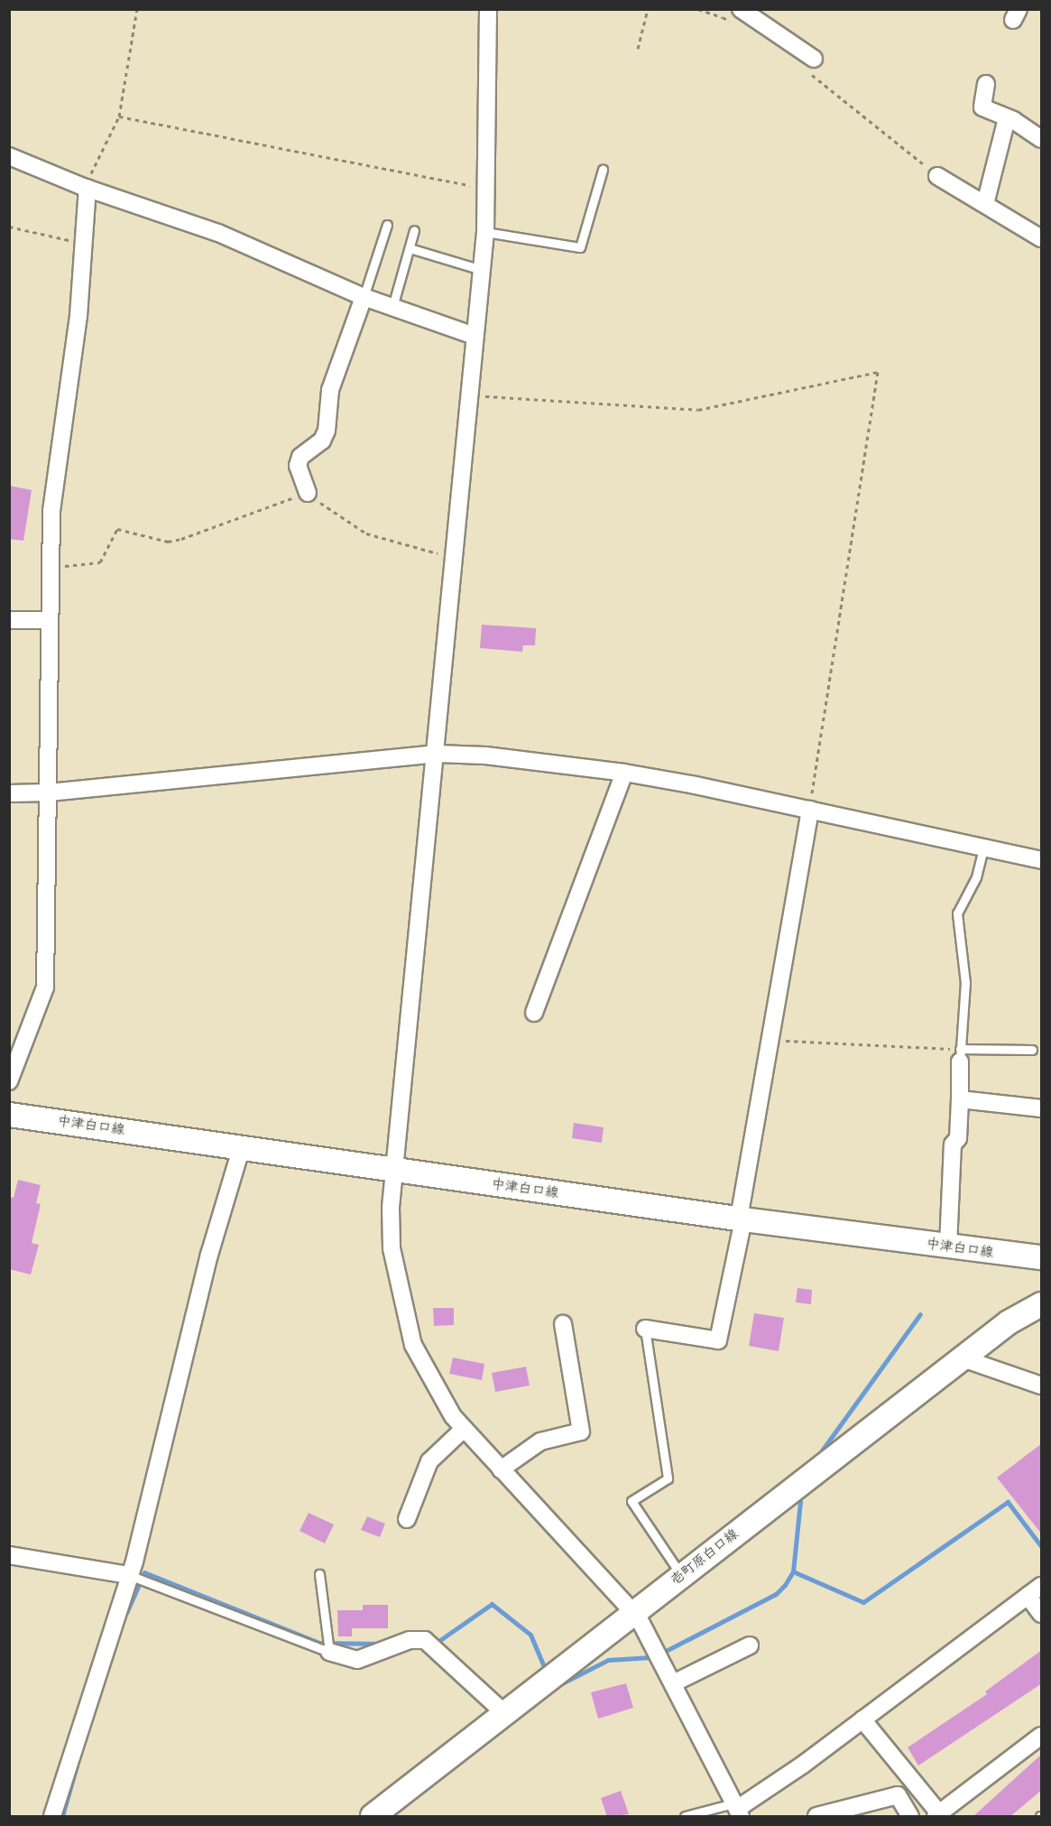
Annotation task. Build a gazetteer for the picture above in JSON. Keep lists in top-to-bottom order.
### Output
{
  "streets": {
    "main road": ["中津白口線", "壱町原白口線"]
  }
}
